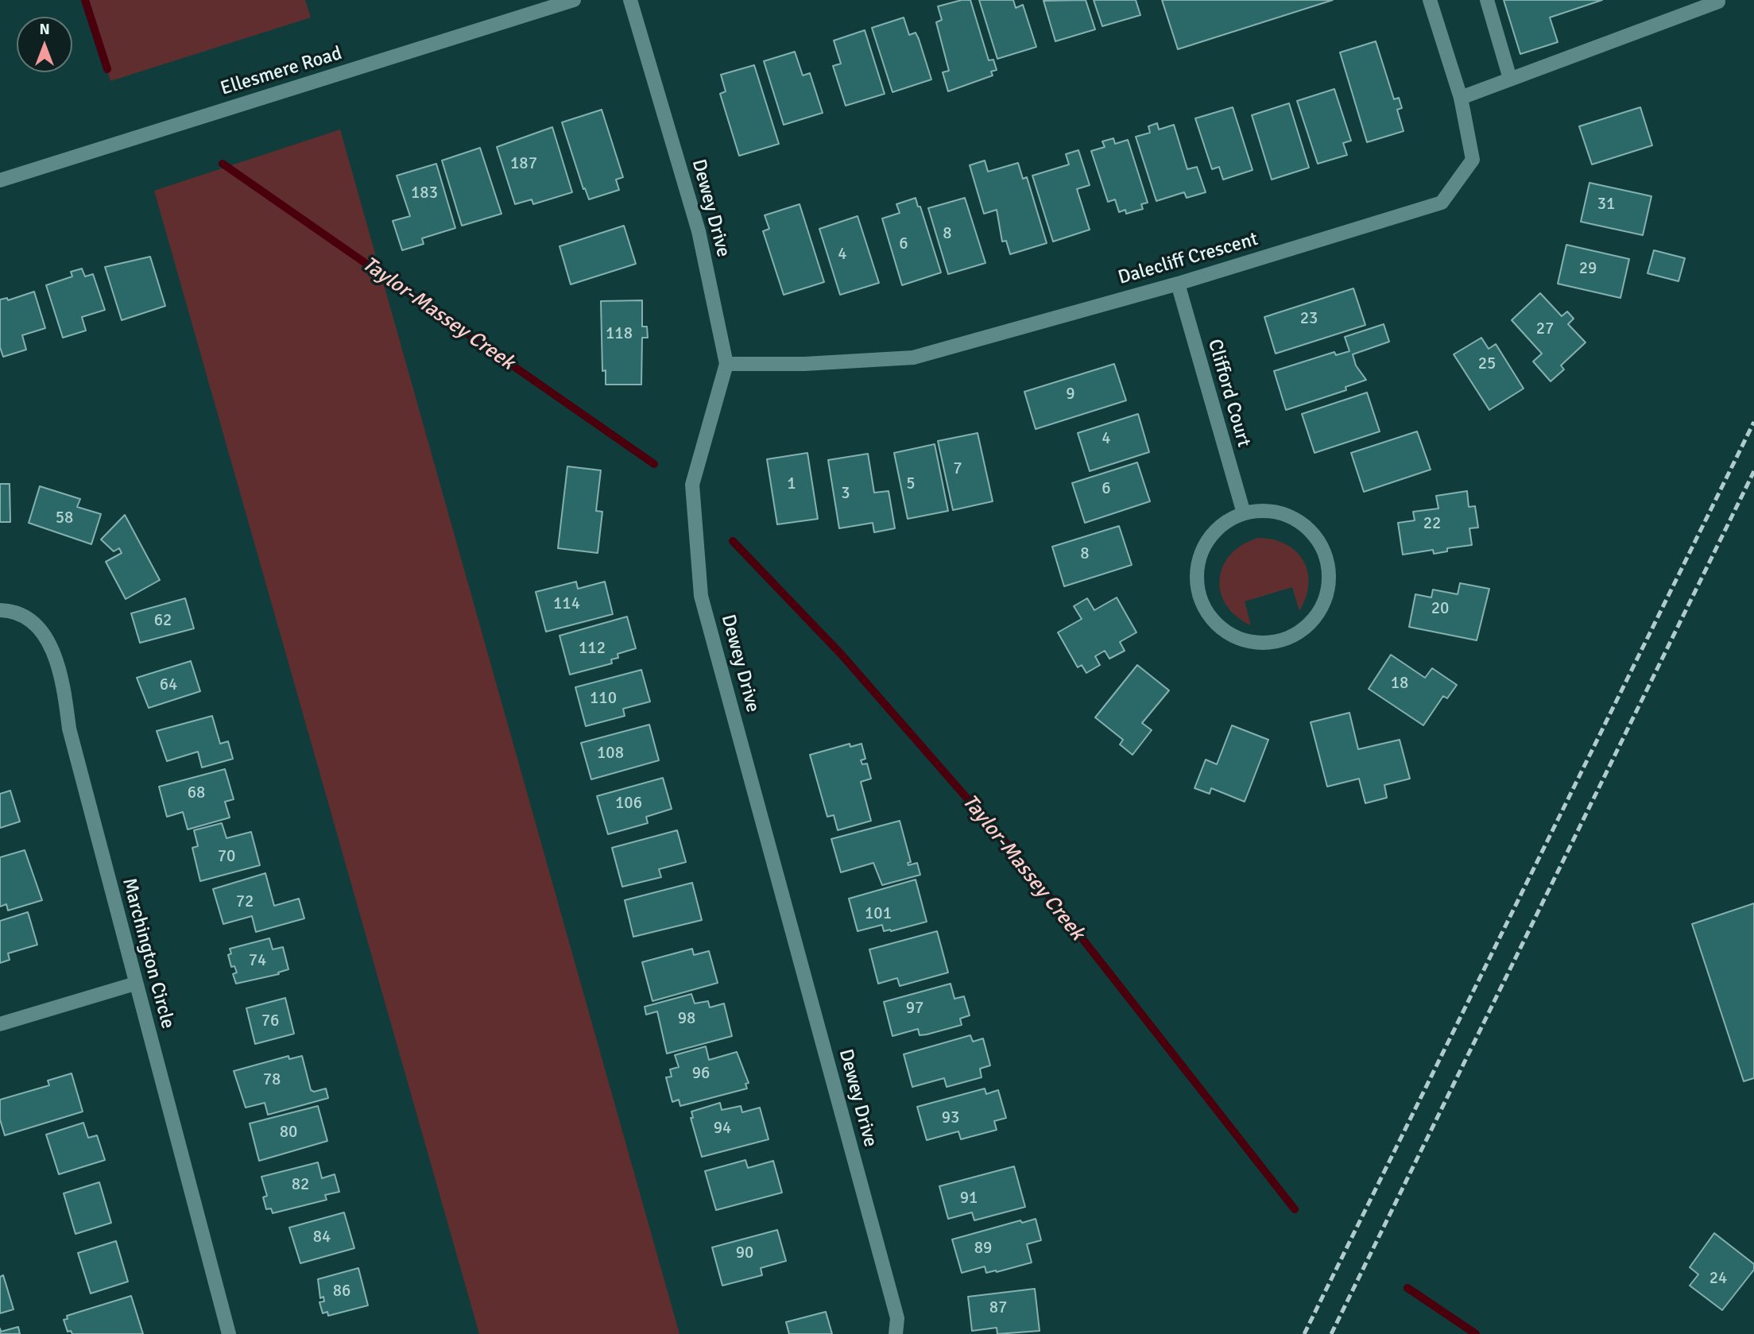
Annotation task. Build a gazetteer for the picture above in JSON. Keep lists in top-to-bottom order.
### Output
{
  "streets": {
    "street": [
      "Ellesmere Road",
      "Dewey Drive",
      "Dalecliff Crescent",
      "Clifford Court",
      "Marchington Circle"
    ]
  },
  "crossings": [
    ["Dewey Drive", "Dalecliff Crescent"],
    ["Dalecliff Crescent", "Clifford Court"]
  ],
  "water": ["Taylor-Massey Creek"],
  "house_numbers": [
    "187",
    "183",
    "31",
    "8",
    "6",
    "4",
    "29",
    "23",
    "27",
    "118",
    "25",
    "9",
    "4",
    "7",
    "1",
    "5",
    "6",
    "3",
    "58",
    "22",
    "8",
    "114",
    "20",
    "62",
    "112",
    "18",
    "64",
    "110",
    "108",
    "68",
    "106",
    "70",
    "72",
    "101",
    "74",
    "97",
    "98",
    "76",
    "96",
    "78",
    "93",
    "94",
    "80",
    "82",
    "91",
    "84",
    "89",
    "90",
    "24",
    "86",
    "87"
  ],
  "north": "top"
}
